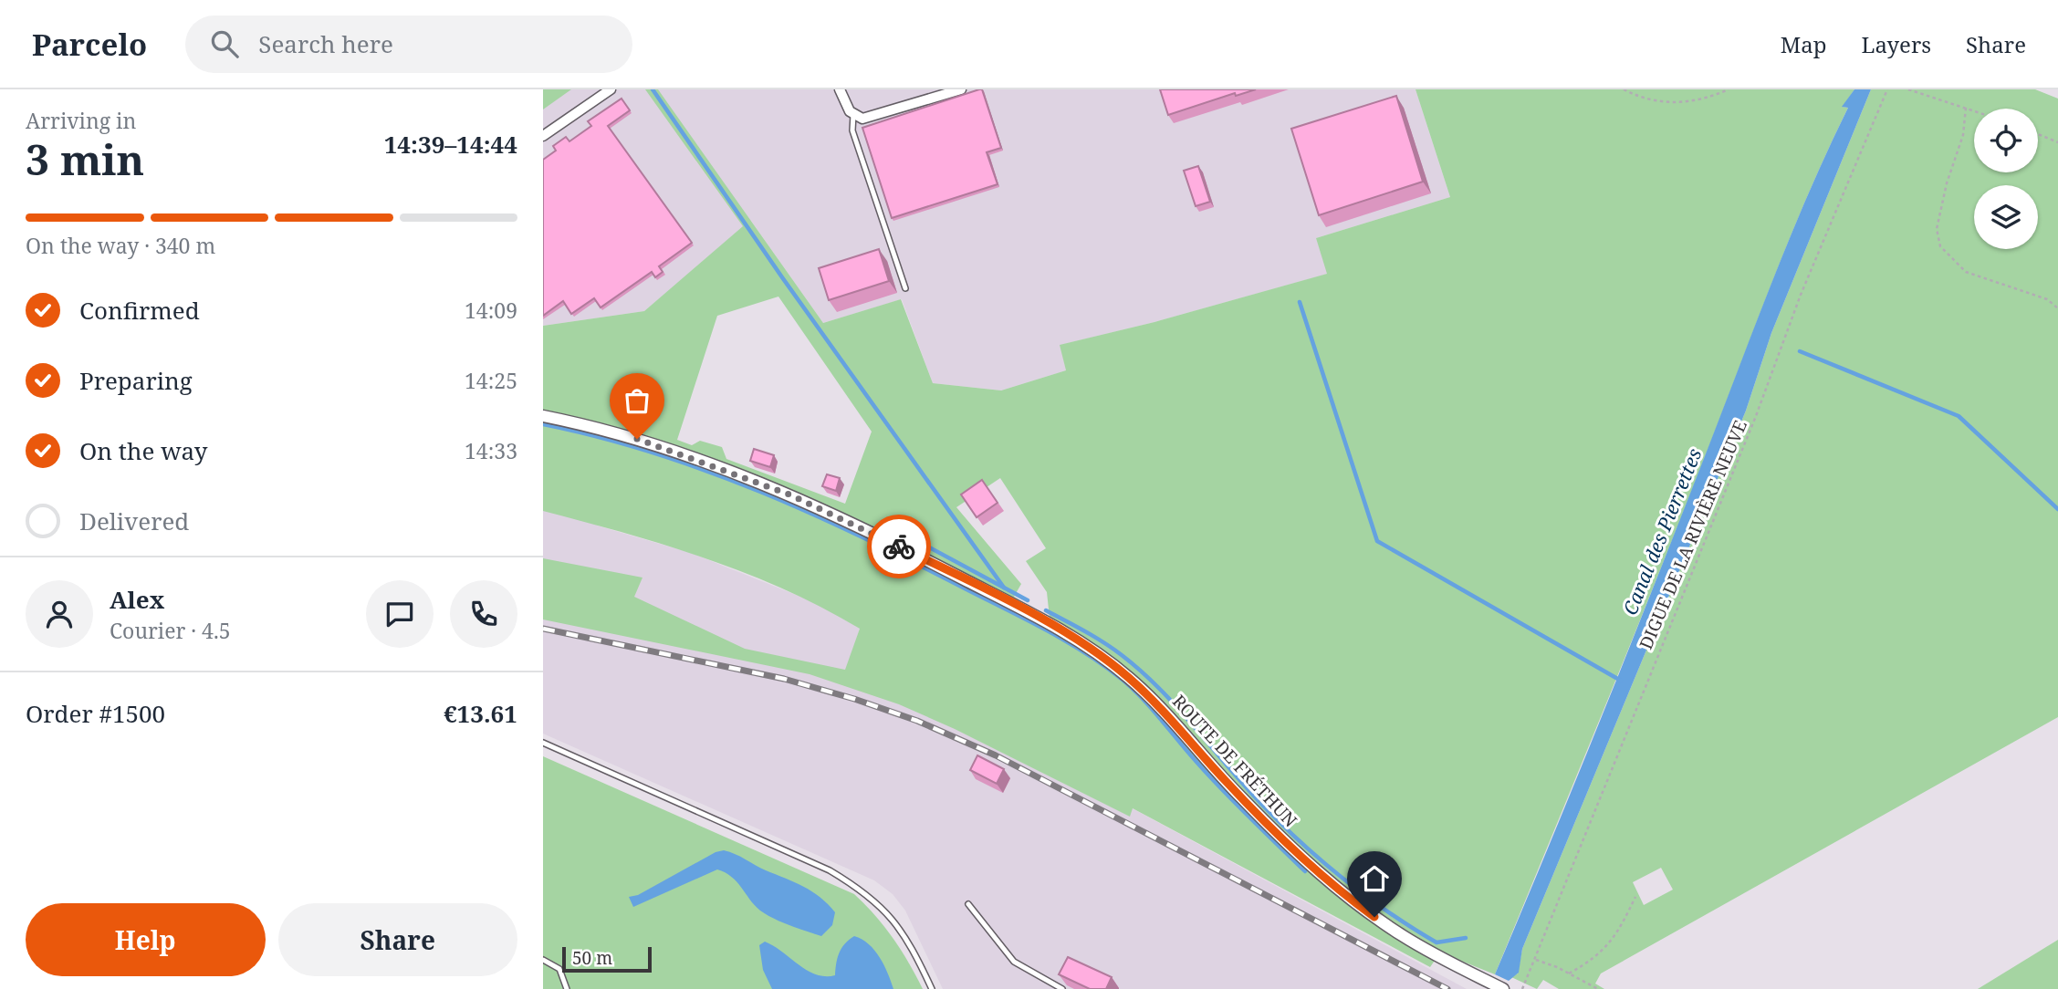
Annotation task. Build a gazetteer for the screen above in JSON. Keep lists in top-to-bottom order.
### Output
{
  "streets": {
    "street": ["ROUTE DE FRÉTHUN"],
    "path": ["DIGUE DE LA RIVIÈRE NEUVE"]
  },
  "water": ["Canal des Pierrettes"],
  "scale_bar": "50 m",
  "page": {
    "header": "Parcelo",
    "search": "Search here",
    "nav": ["Map", "Layers", "Share"],
    "heading": ["3 min", "Arriving in", "14:39–14:44"],
    "panel": [
      "Alex",
      "Courier · 4.5",
      "Order #1500",
      "€13.61"
    ],
    "bar": "On the way · 340 m",
    "list": [
      ["Confirmed", "14:09"],
      ["Preparing", "14:25"],
      ["On the way", "14:33"],
      "Delivered"
    ],
    "buttons": ["Help", "Share"],
    "scale": "50 m"
  }
}
